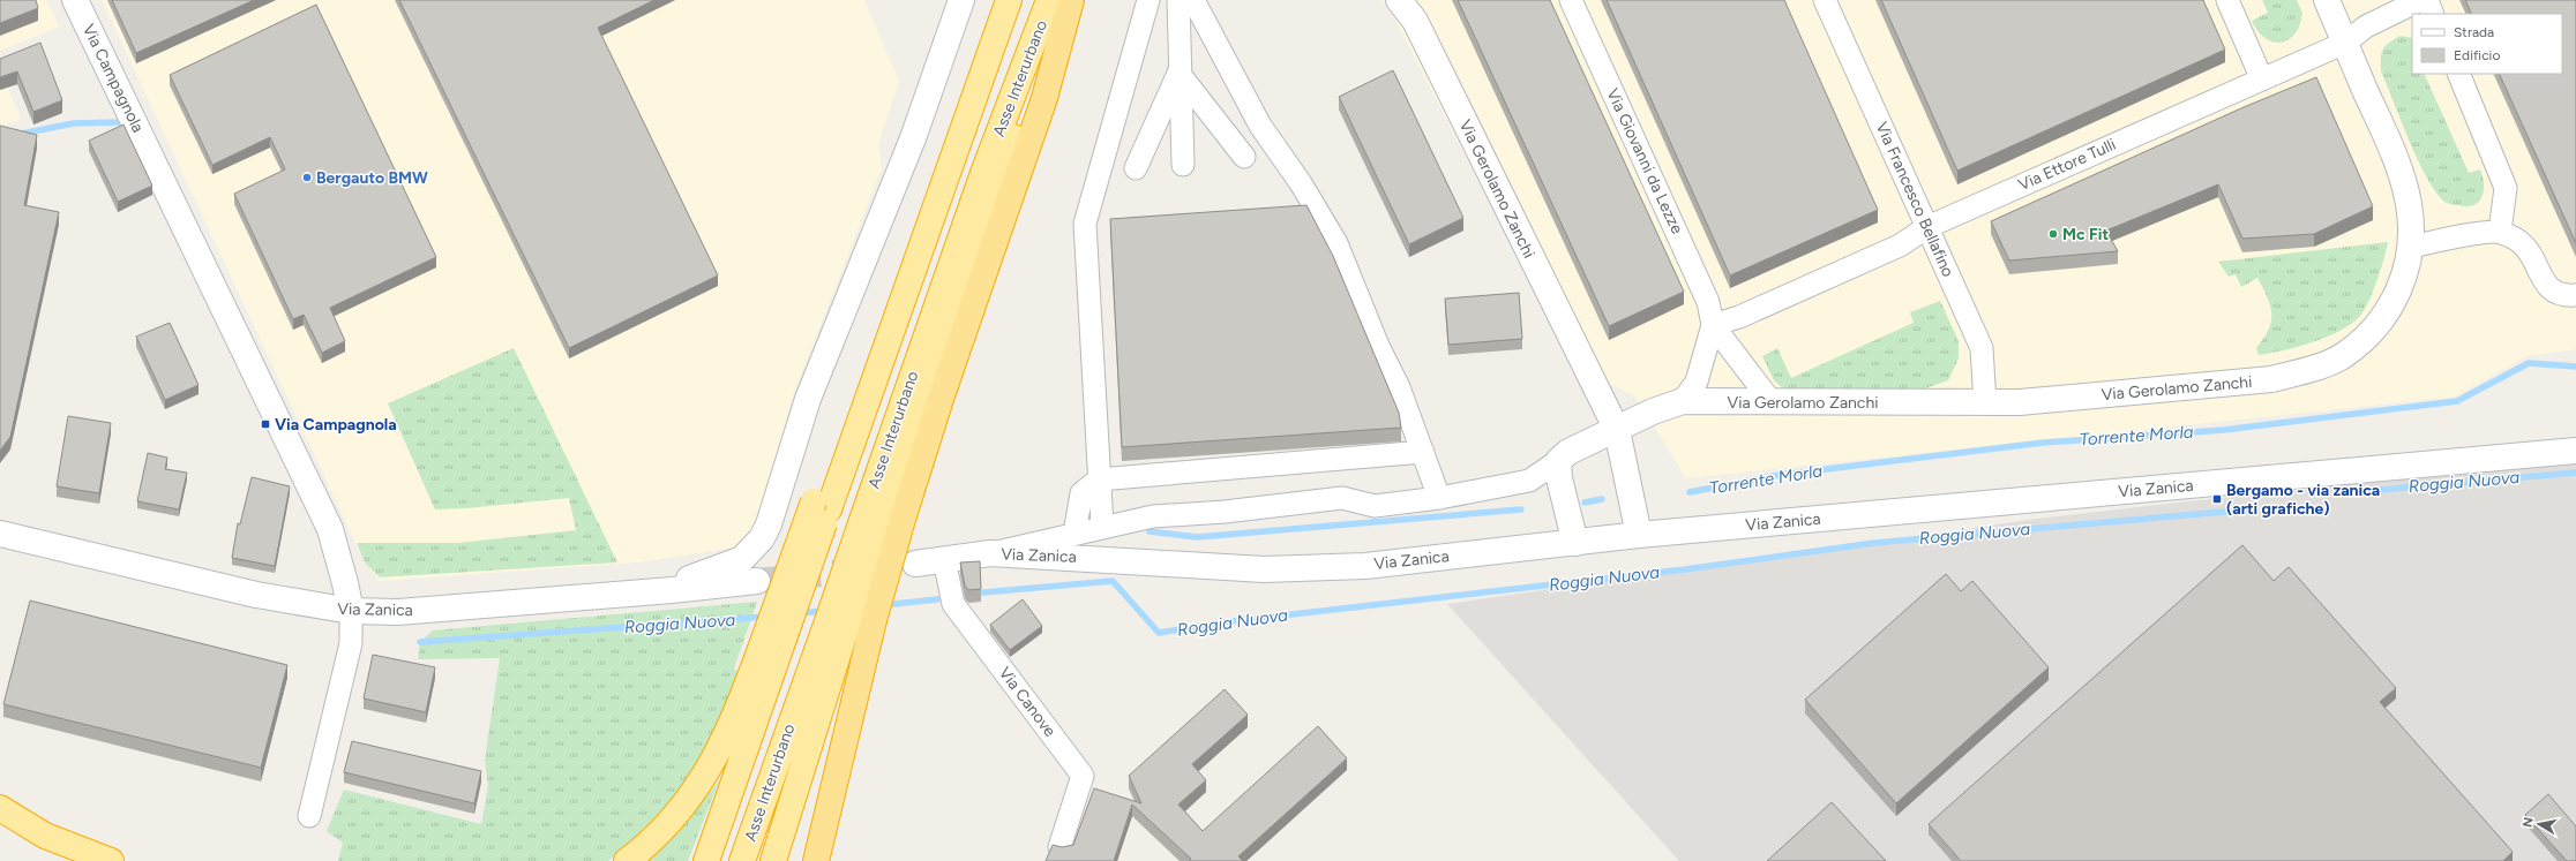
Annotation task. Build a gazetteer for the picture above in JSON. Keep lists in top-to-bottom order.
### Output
{
  "streets": {
    "highway": ["Asse Interurbano"],
    "main road": ["Via Campagnola", "Via Gerolamo Zanchi", "Via Zanica"],
    "street": [
      "Via Giovanni da Lezze",
      "Via Ettore Tulli",
      "Via Francesco Bellafino",
      "Via Canove"
    ]
  },
  "crossings": [
    ["Via Campagnola", "Via Zanica"],
    ["Via Giovanni da Lezze", "Via Ettore Tulli"],
    ["Via Giovanni da Lezze", "Via Gerolamo Zanchi"],
    ["Via Ettore Tulli", "Via Gerolamo Zanchi"],
    ["Via Ettore Tulli", "Via Francesco Bellafino"],
    ["Via Gerolamo Zanchi", "Via Francesco Bellafino"],
    ["Via Gerolamo Zanchi", "Via Zanica"],
    ["Via Zanica", "Via Canove"]
  ],
  "water": ["Torrente Morla", "Roggia Nuova"],
  "places": {
    "other": ["Bergauto BMW", "Mc Fit"],
    "transit": ["Via Campagnola", "Bergamo - via zanica (arti grafiche)"]
  },
  "legend": ["Strada", "Edificio"],
  "north": "left"
}
